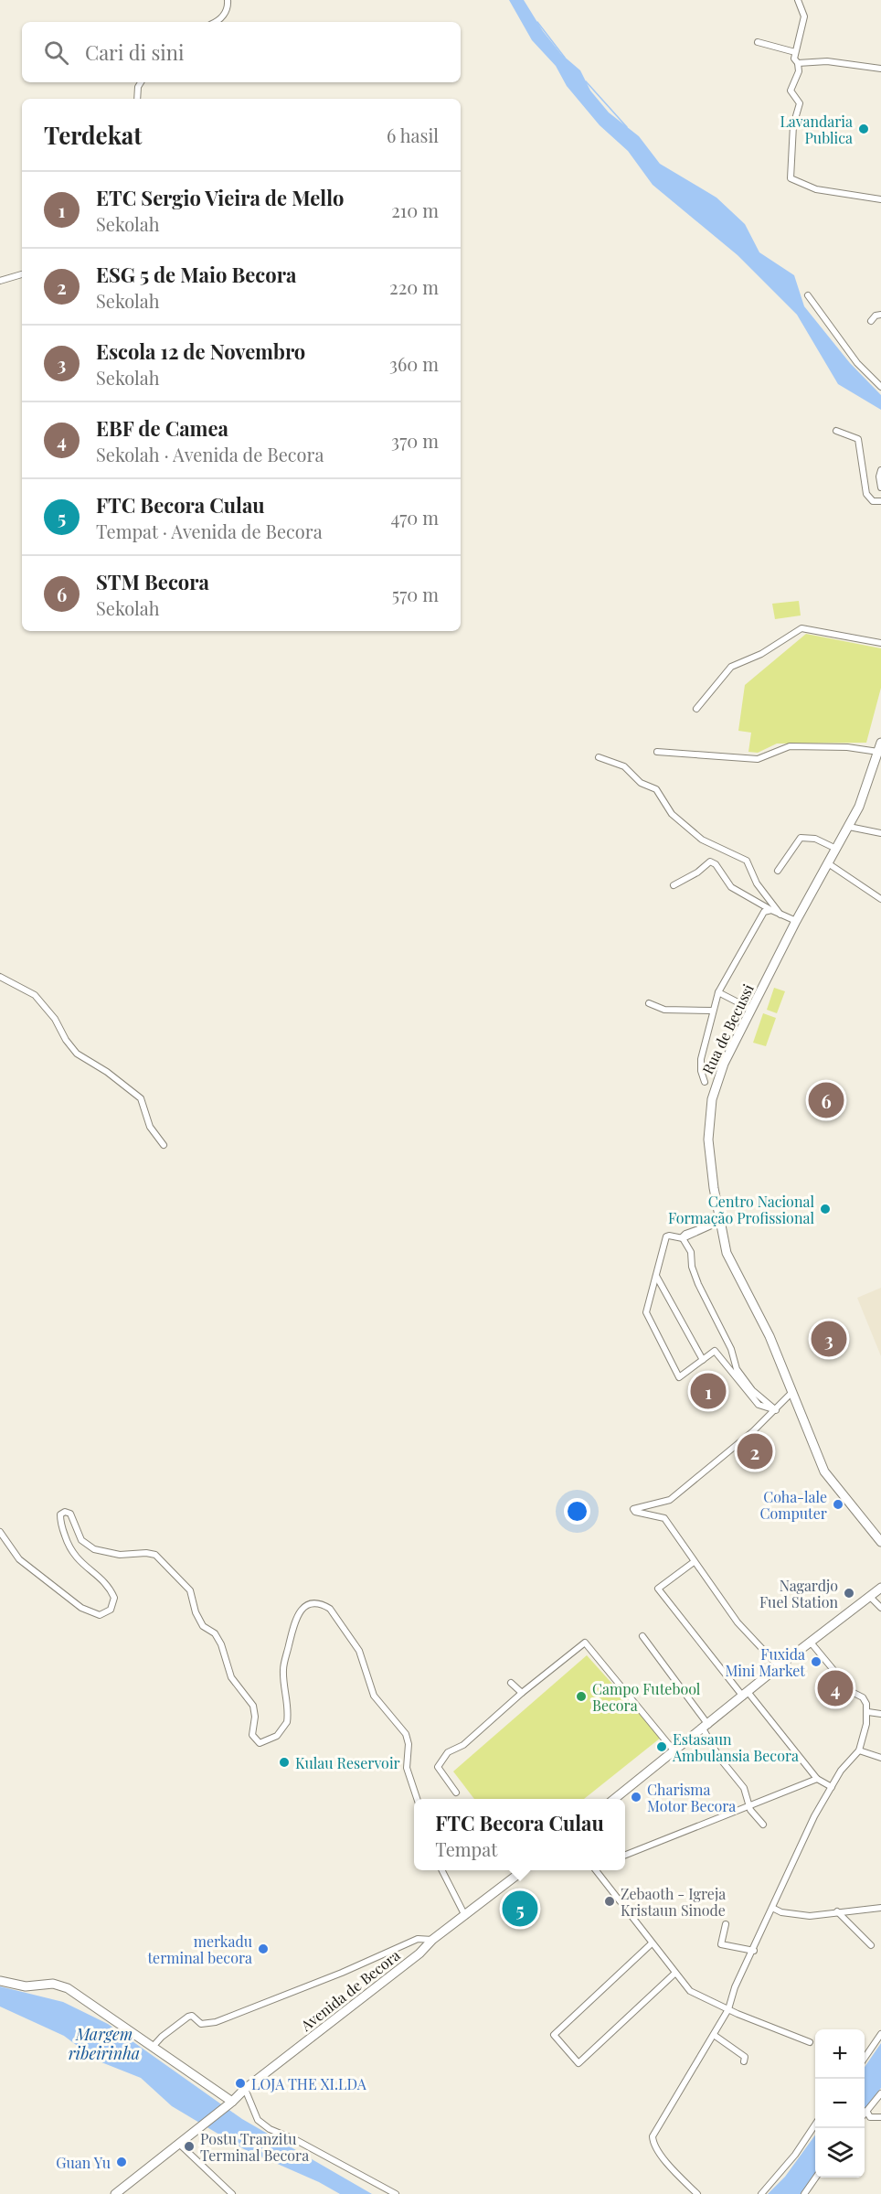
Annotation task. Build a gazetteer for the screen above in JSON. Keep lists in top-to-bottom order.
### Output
{
  "streets": {
    "street": ["Rua de Becussi", "Avenida de Becora"]
  },
  "water": ["Margem ribeirinha"],
  "places": [
    "Lavandaria Publica",
    "Centro Nacional Formação Profissional",
    "Coha-lale Computer",
    "Nagardjo Fuel Station",
    "Fuxida Mini Market",
    "Campo Futebool Becora",
    "Estasaun Ambulansia Becora",
    "Kulau Reservoir",
    "Charisma Motor Becora",
    "Zebaoth - Igreja Kristaun Sinode",
    "merkadu terminal becora",
    "LOJA THE XI.LDA",
    "Postu Tranzitu Terminal Becora",
    "Guan Yu"
  ],
  "page": {
    "search": "Cari di sini",
    "heading": ["Terdekat", "6 hasil"],
    "list": [
      {
        "mark": "1",
        "name": "ETC Sergio Vieira de Mello",
        "note": "Sekolah",
        "value": "210 m"
      },
      {
        "mark": "2",
        "name": "ESG 5 de Maio Becora",
        "note": "Sekolah",
        "value": "220 m"
      },
      {
        "mark": "3",
        "name": "Escola 12 de Novembro",
        "note": "Sekolah",
        "value": "360 m"
      },
      {
        "mark": "4",
        "name": "EBF de Camea",
        "note": "Sekolah · Avenida de Becora",
        "value": "370 m"
      },
      {
        "mark": "5",
        "name": "FTC Becora Culau",
        "note": "Tempat · Avenida de Becora",
        "value": "470 m"
      },
      {
        "mark": "6",
        "name": "STM Becora",
        "note": "Sekolah",
        "value": "570 m"
      }
    ],
    "pins": [
      "6",
      "3",
      "1",
      "2",
      "4",
      "5"
    ],
    "popup": ["FTC Becora Culau", "Tempat"],
    "map_buttons": ["+", "−"]
  }
}
